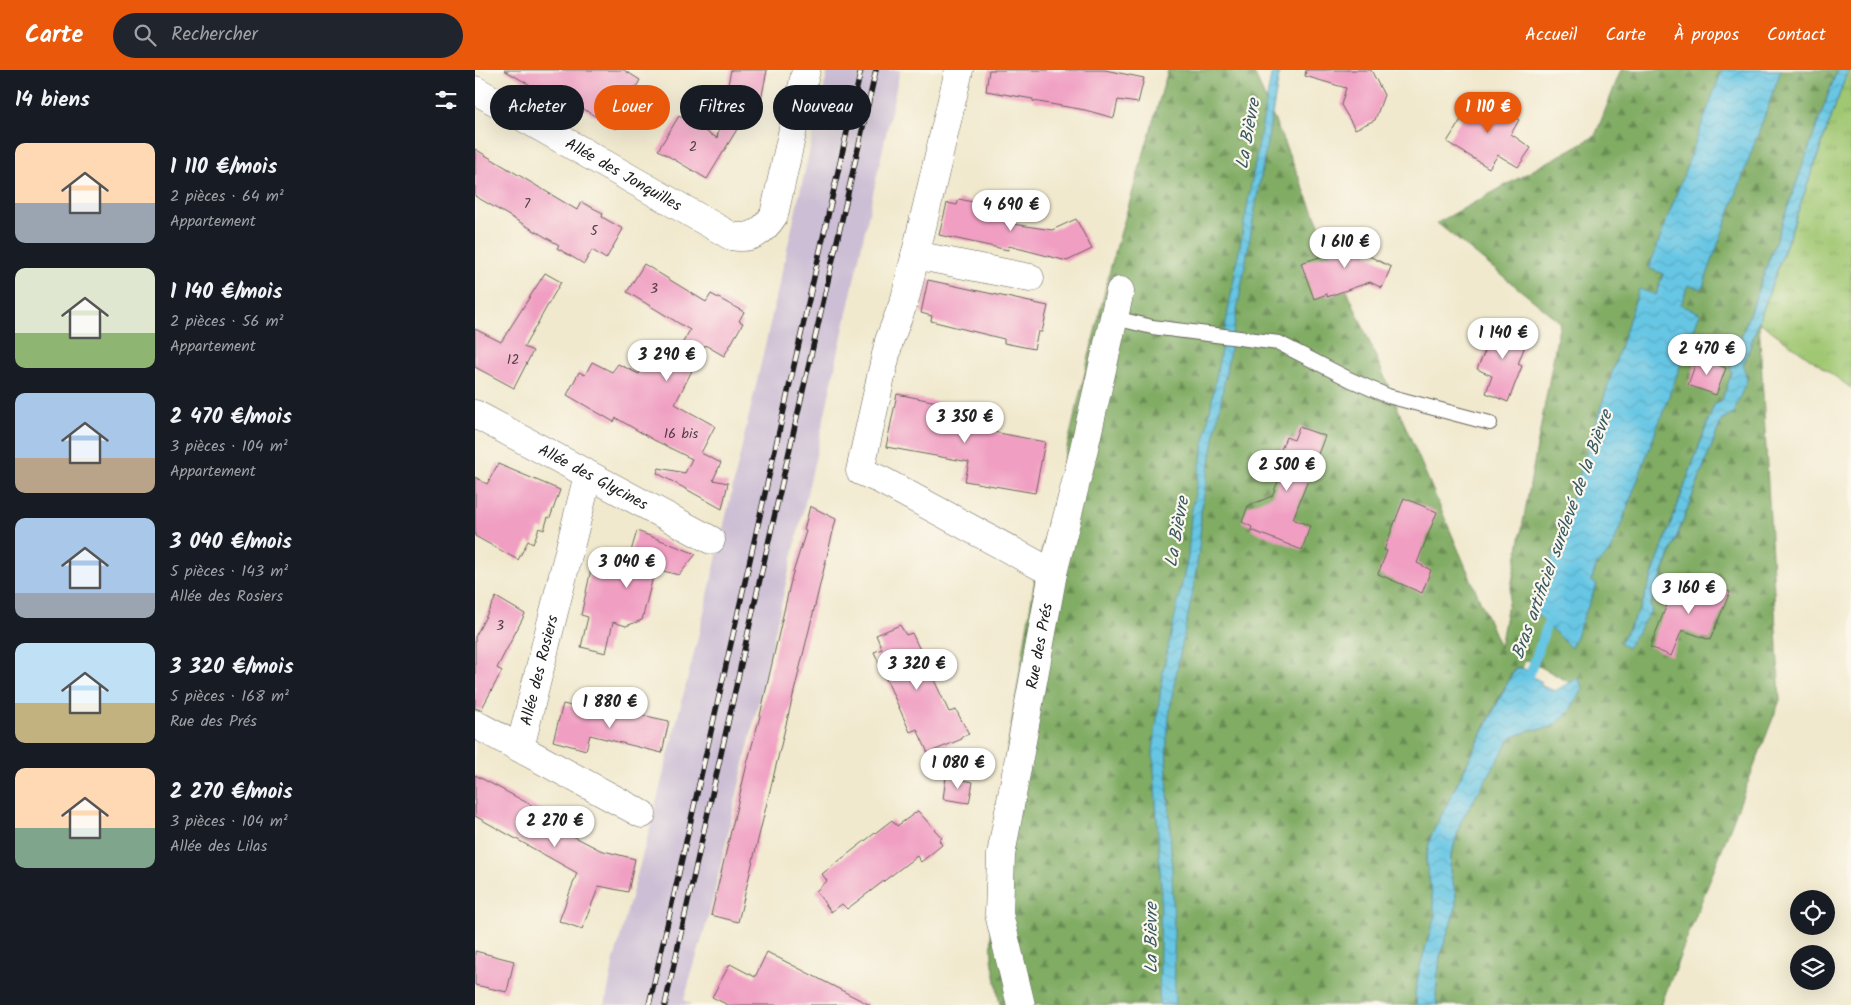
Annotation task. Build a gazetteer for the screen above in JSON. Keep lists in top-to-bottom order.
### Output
{
  "streets": {
    "street": [
      "Allée des Jonquilles",
      "Allée des Glycines",
      "Rue des Prés",
      "Allée des Rosiers"
    ]
  },
  "crossings": [
    ["Allée des Glycines", "Allée des Rosiers"]
  ],
  "water": ["La Bièvre", "Bras artificiel surélevé de la Bièvre"],
  "house_numbers": [
    "2",
    "7",
    "5",
    "3",
    "12",
    "16 bis",
    "3"
  ],
  "page": {
    "header": "Carte",
    "search": "Rechercher",
    "nav": [
      "Accueil",
      "Carte",
      "À propos",
      "Contact"
    ],
    "heading": "14 biens",
    "chip": [
      "Acheter",
      "Louer",
      "Filtres",
      "Nouveau"
    ],
    "price": [
      "1 110 €",
      "4 690 €",
      "1 610 €",
      "1 140 €",
      "2 470 €",
      "3 290 €",
      "3 350 €",
      "2 500 €",
      "3 040 €",
      "3 160 €",
      "3 320 €",
      "1 880 €",
      "1 080 €",
      "2 270 €"
    ],
    "list": [
      {
        "name": "1 110 €/mois",
        "note": "2 pièces · 64 m² · Appartement"
      },
      {
        "name": "1 140 €/mois",
        "note": "2 pièces · 56 m² · Appartement"
      },
      {
        "name": "2 470 €/mois",
        "note": "3 pièces · 104 m² · Appartement"
      },
      {
        "name": "3 040 €/mois",
        "note": "5 pièces · 143 m² · Allée des Rosiers"
      },
      {
        "name": "3 320 €/mois",
        "note": "5 pièces · 168 m² · Rue des Prés"
      },
      {
        "name": "2 270 €/mois",
        "note": "3 pièces · 104 m² · Allée des Lilas"
      }
    ]
  }
}
